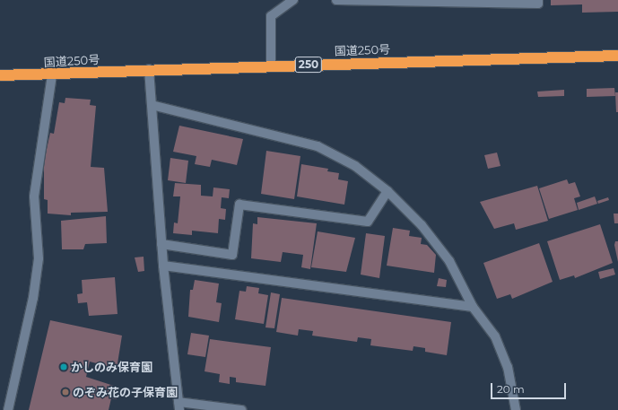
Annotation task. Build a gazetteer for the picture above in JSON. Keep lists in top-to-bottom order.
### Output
{
  "streets": {
    "highway": ["国道250号", "250"]
  },
  "places": ["かしのみ保育園", "のぞみ花の子保育園"],
  "scale_bar": "20 m"
}
